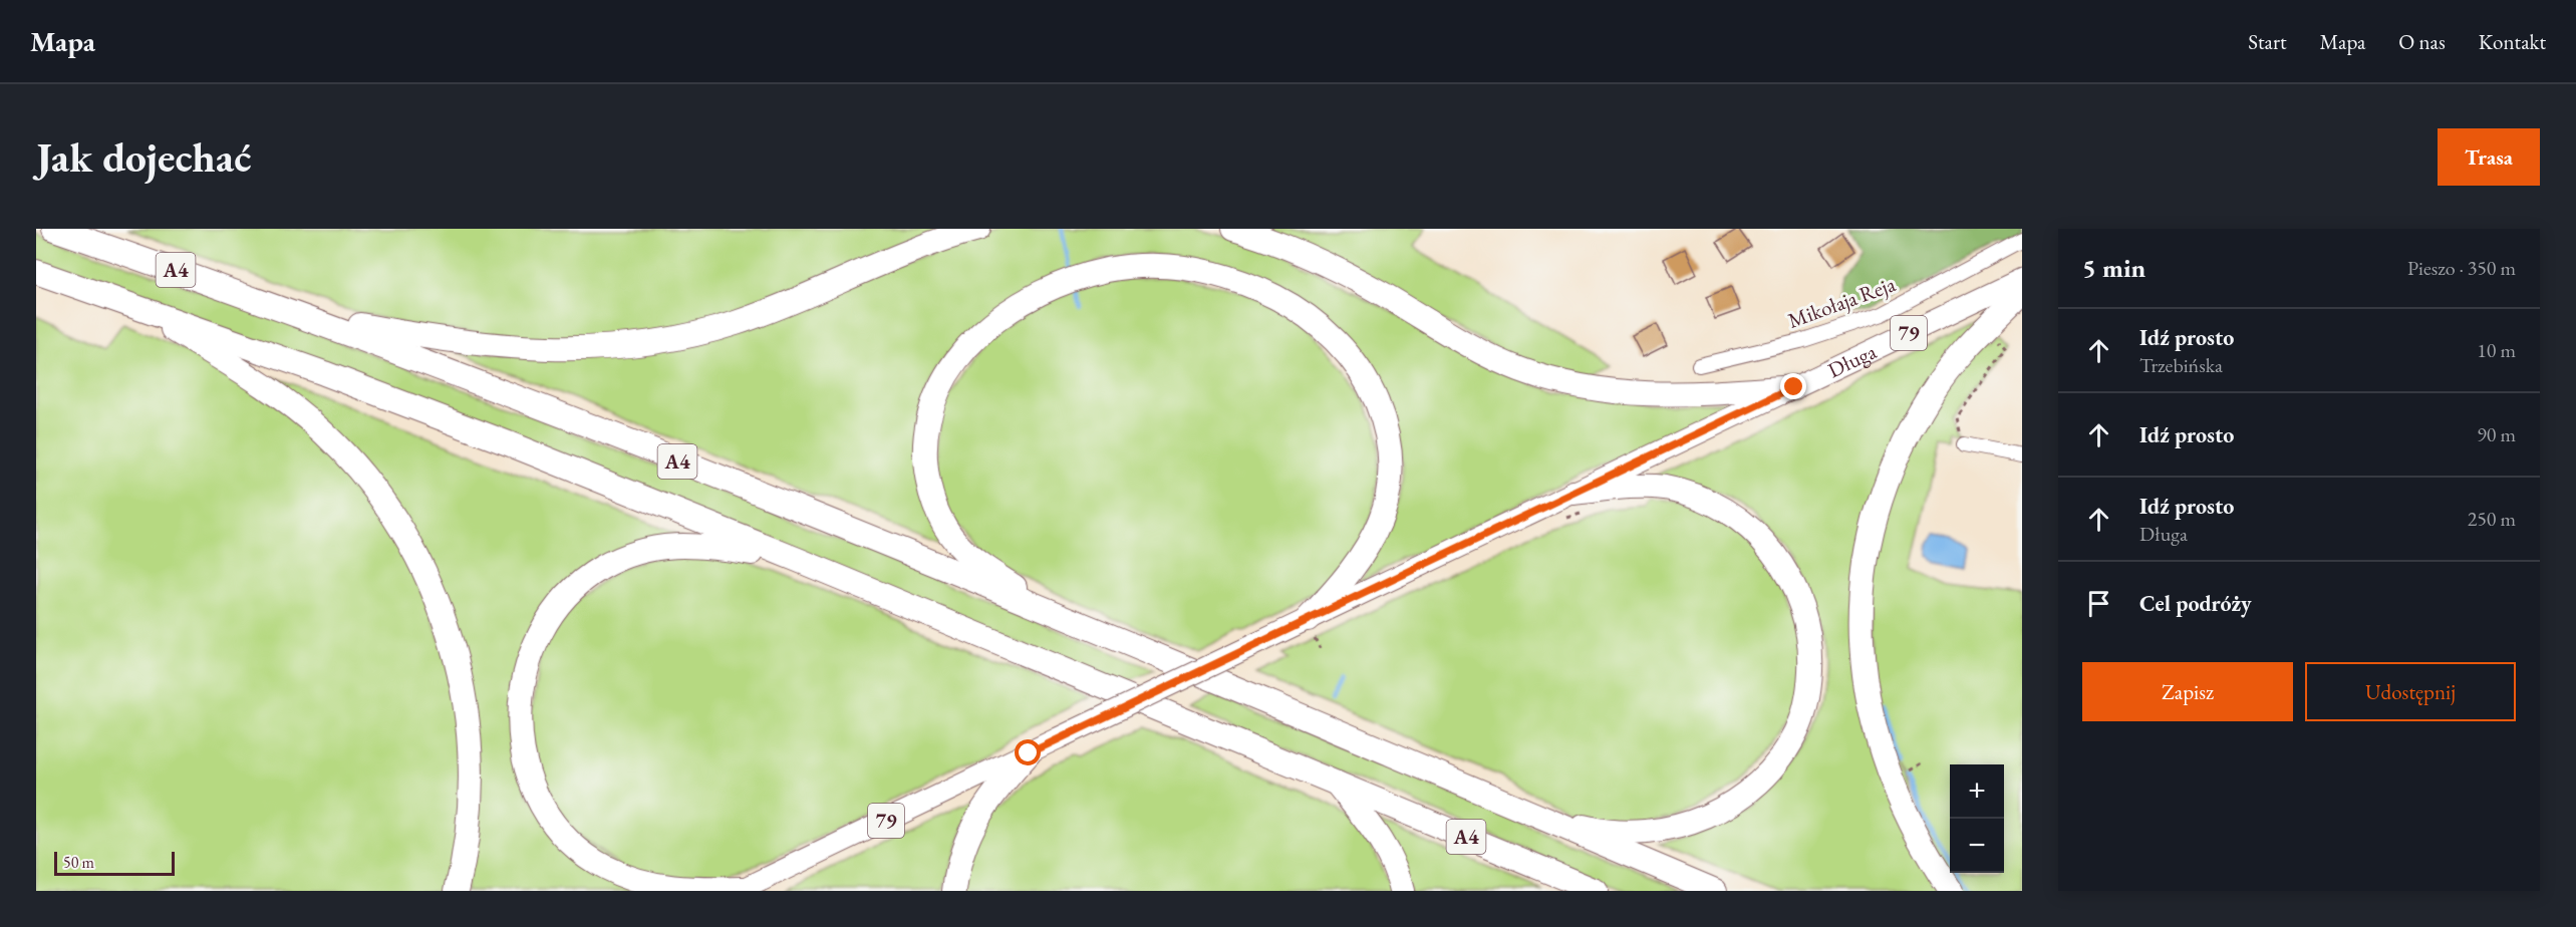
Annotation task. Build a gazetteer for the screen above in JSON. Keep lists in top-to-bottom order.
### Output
{
  "streets": {
    "highway": ["A4"],
    "main road": ["79", "Długa"],
    "street": ["Mikołaja Reja"]
  },
  "crossings": [
    ["79", "Długa"]
  ],
  "scale_bar": "50 m",
  "page": {
    "header": "Mapa",
    "nav": [
      "Start",
      "Mapa",
      "O nas",
      "Kontakt"
    ],
    "buttons": [
      "Trasa",
      ["Zapisz", "Udostępnij"]
    ],
    "title": "Jak dojechać",
    "heading": ["5 min", "Pieszo · 350 m"],
    "list": [
      ["Idź prosto", "Trzebińska", "10 m"],
      ["Idź prosto", "90 m"],
      ["Idź prosto", "Długa", "250 m"],
      "Cel podróży"
    ],
    "map_buttons": ["+", "−"],
    "scale": "50 m"
  }
}
